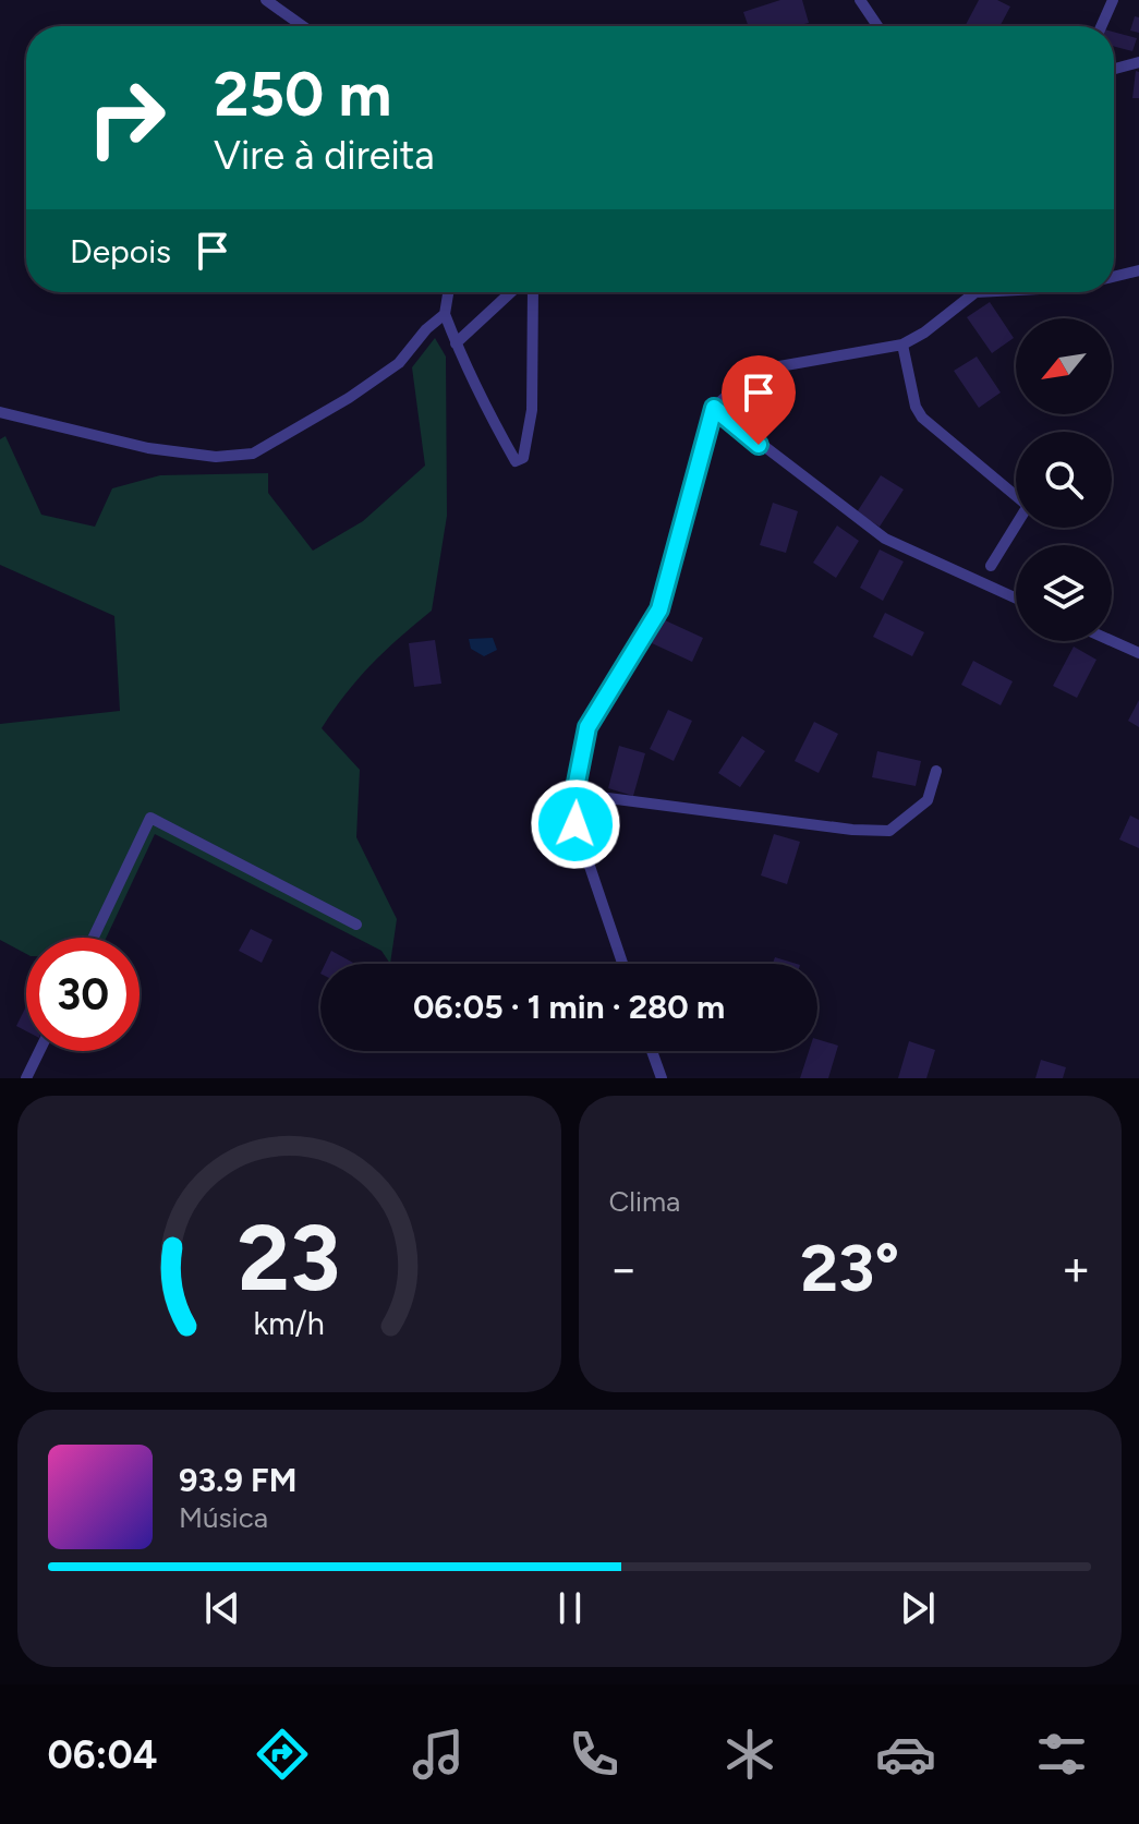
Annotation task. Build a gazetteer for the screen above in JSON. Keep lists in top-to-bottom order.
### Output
{
  "north": "bottom left",
  "page": {
    "turn": ["250 m", "Vire à direita"],
    "then": "Depois",
    "limit": "30",
    "trip": "06:05 · 1 min · 280 m",
    "tile": "Clima",
    "heat": ["−", "23°", "+"],
    "song": ["93.9 FM", "Música"],
    "tabs": "06:04",
    "gauge": ["23", "km/h"]
  }
}
